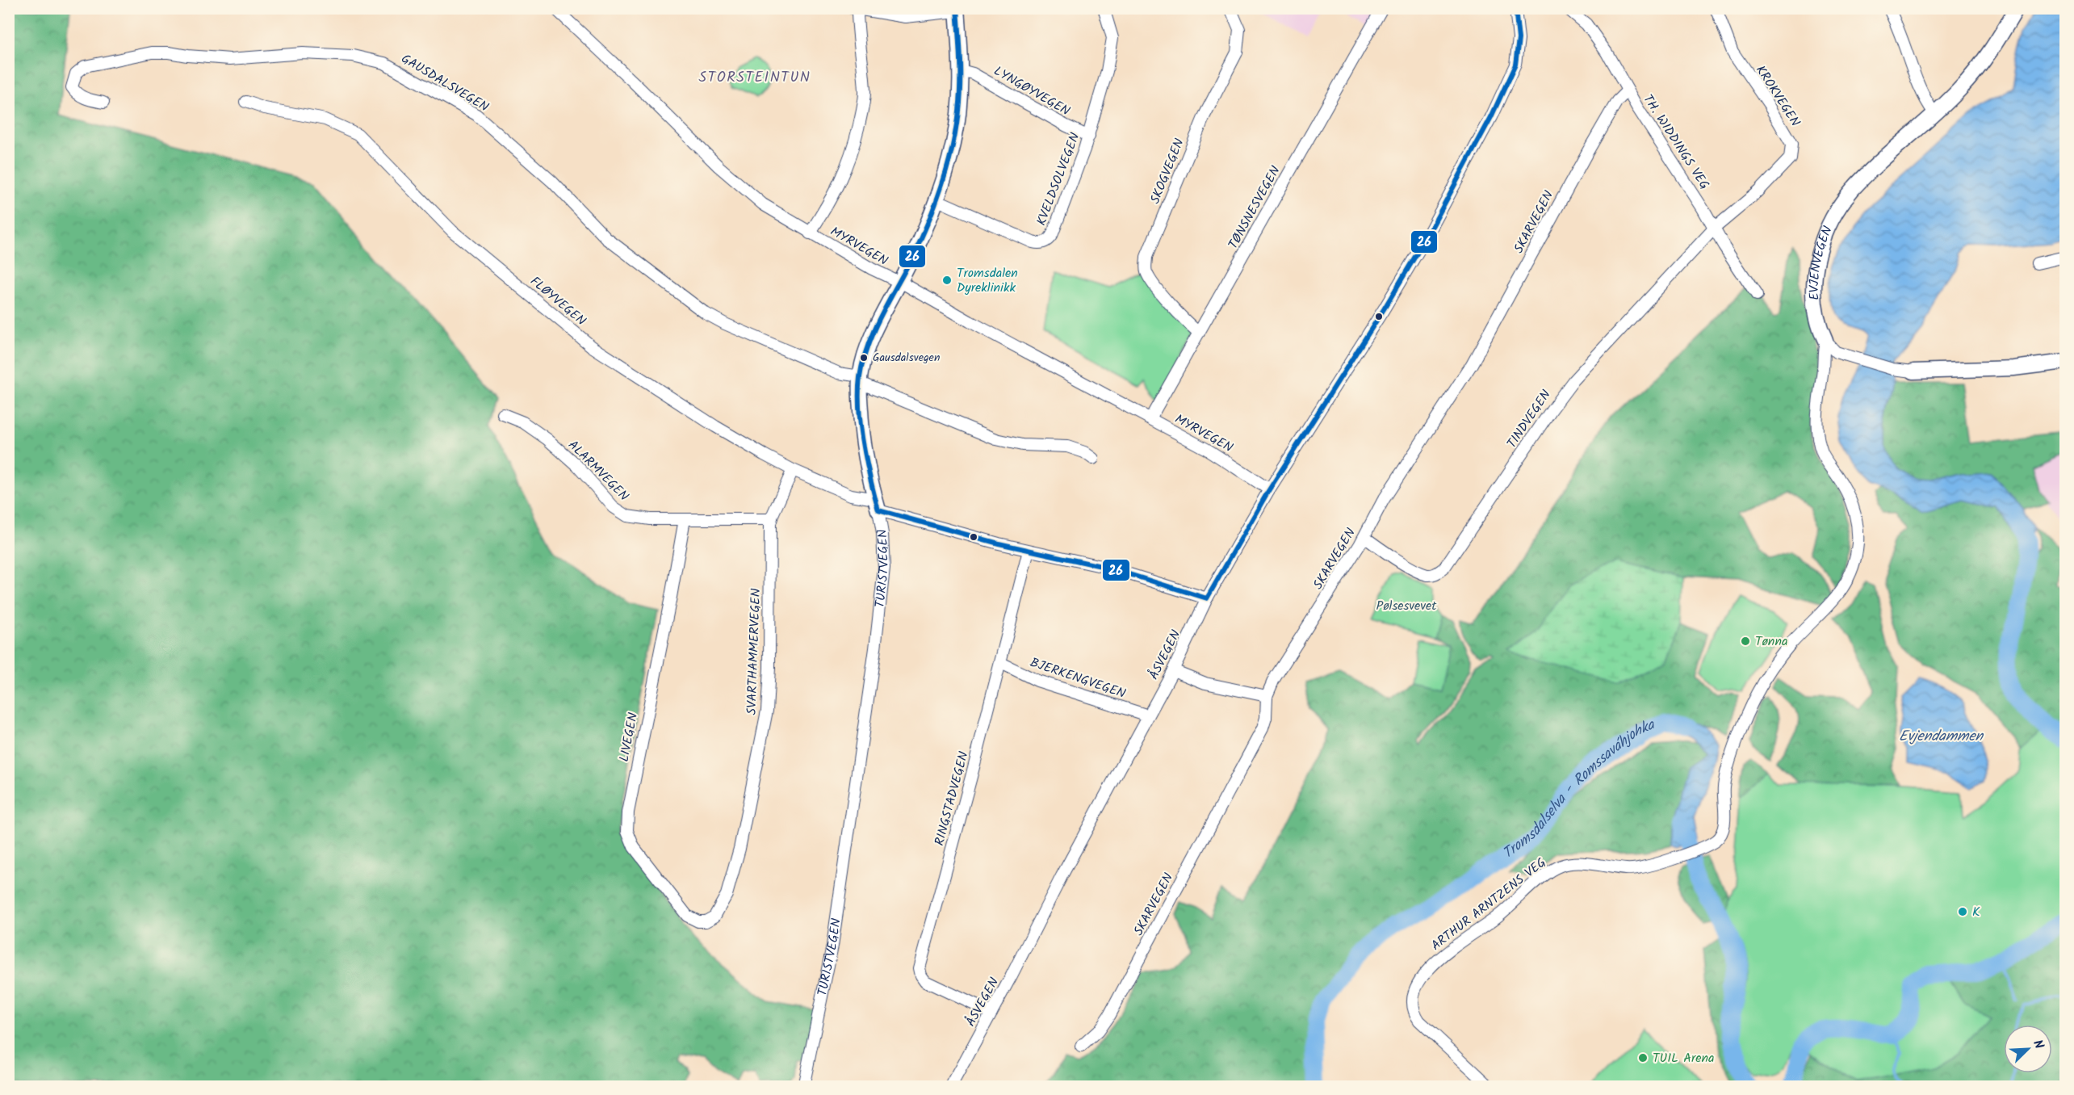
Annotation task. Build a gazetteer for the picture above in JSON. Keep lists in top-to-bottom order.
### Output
{
  "streets": {
    "street": [
      "GAUSDALSVEGEN",
      "LYNGØYVEGEN",
      "KROKVEGEN",
      "TH. WIDDINGS VEG",
      "SKOGVEGEN",
      "KVELDSOLVEGEN",
      "TØNSNESVEGEN",
      "SKARVEGEN",
      "MYRVEGEN",
      "EVJENVEGEN",
      "FLØYVEGEN",
      "TINDVEGEN",
      "ALARMVEGEN",
      "TURISTVEGEN",
      "SVARTHAMMERVEGEN",
      "ÅSVEGEN",
      "BJERKENGVEGEN",
      "LIVEGEN",
      "RINGSTADVEGEN",
      "ARTHUR ARNTZENS VEG"
    ]
  },
  "crossings": [
    ["GAUSDALSVEGEN", "TURISTVEGEN"],
    ["LYNGØYVEGEN", "KVELDSOLVEGEN"],
    ["LYNGØYVEGEN", "TURISTVEGEN"],
    ["KROKVEGEN", "TH. WIDDINGS VEG"],
    ["KROKVEGEN", "TINDVEGEN"],
    ["TH. WIDDINGS VEG", "SKARVEGEN"],
    ["TH. WIDDINGS VEG", "TINDVEGEN"],
    ["SKOGVEGEN", "TØNSNESVEGEN"],
    ["KVELDSOLVEGEN", "TURISTVEGEN"],
    ["TØNSNESVEGEN", "MYRVEGEN"],
    ["SKARVEGEN", "TINDVEGEN"],
    ["MYRVEGEN", "TURISTVEGEN"],
    ["MYRVEGEN", "ÅSVEGEN"],
    ["EVJENVEGEN", "ARTHUR ARNTZENS VEG"],
    ["FLØYVEGEN", "TURISTVEGEN"],
    ["FLØYVEGEN", "SVARTHAMMERVEGEN"],
    ["FLØYVEGEN", "ÅSVEGEN"],
    ["FLØYVEGEN", "RINGSTADVEGEN"],
    ["ALARMVEGEN", "SVARTHAMMERVEGEN"],
    ["ALARMVEGEN", "LIVEGEN"],
    ["SVARTHAMMERVEGEN", "LIVEGEN"],
    ["ÅSVEGEN", "BJERKENGVEGEN"],
    ["ÅSVEGEN", "RINGSTADVEGEN"],
    ["BJERKENGVEGEN", "RINGSTADVEGEN"]
  ],
  "districts": ["STORSTEINTUN"],
  "water": ["Evjendammen", "Tromsdalselva - Romssaváhjohka"],
  "parks": ["Pølsesvevet"],
  "places": [
    "Tromsdalen Dyreklinikk",
    "Gausdalsvegen",
    "Tønna",
    "K",
    "TUIL Arena"
  ],
  "lines": ["transit line 26"],
  "north": "top right"
}
